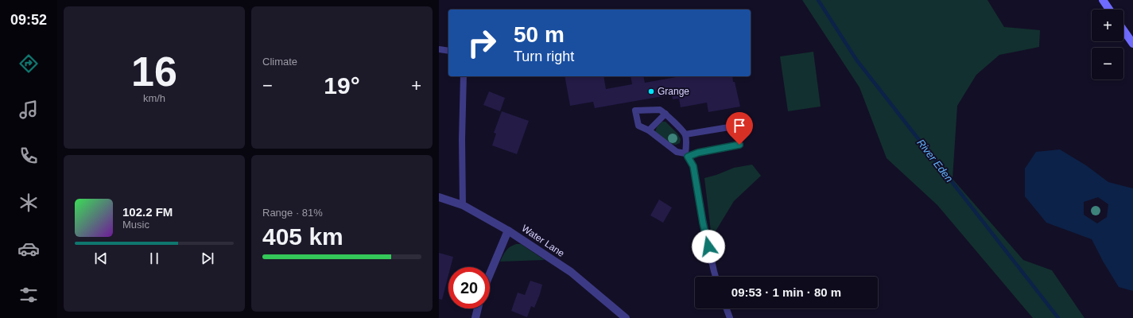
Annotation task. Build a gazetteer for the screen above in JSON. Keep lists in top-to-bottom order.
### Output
{
  "streets": {
    "street": ["Water Lane"]
  },
  "water": ["River Eden"],
  "places": ["Grange"],
  "page": {
    "tabs": "09:52",
    "tile": [
      ["16", "km/h"],
      "Climate",
      ["Range · 81%", "405 km"]
    ],
    "map_buttons": ["+", "−"],
    "turn": ["50 m", "Turn right"],
    "heat": ["−", "19°", "+"],
    "song": ["102.2 FM", "Music"],
    "limit": "20",
    "trip": "09:53 · 1 min · 80 m"
  }
}
